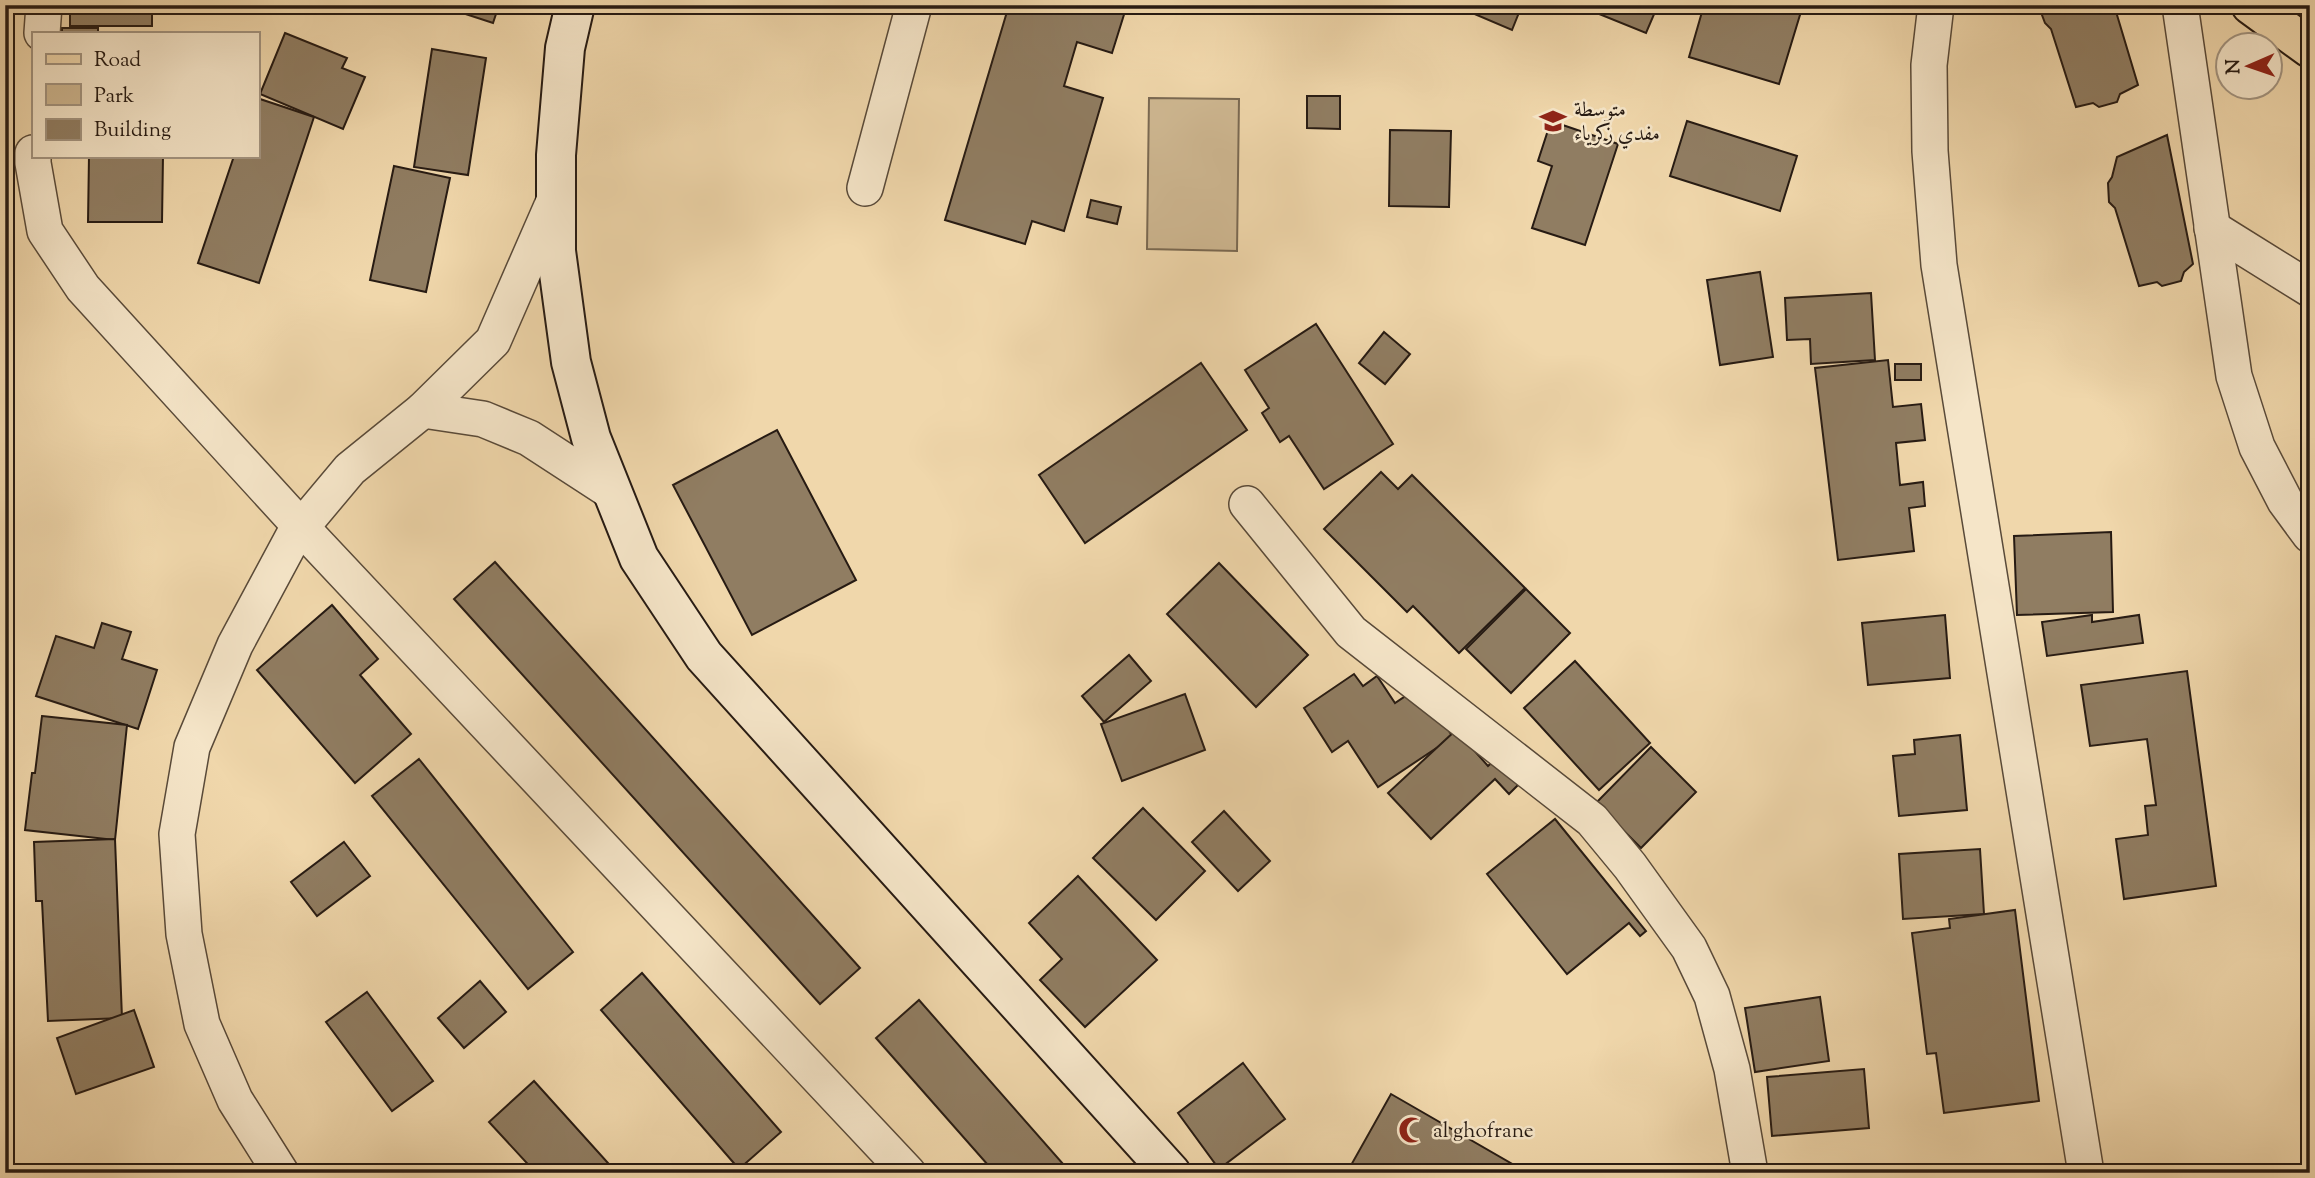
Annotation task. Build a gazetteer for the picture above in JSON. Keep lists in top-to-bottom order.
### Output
{
  "places": {
    "school or university": ["متوسطة مفدي زكرياء"],
    "mosque": ["al ghofrane"]
  },
  "legend": ["Road", "Park", "Building"],
  "north": "left"
}
